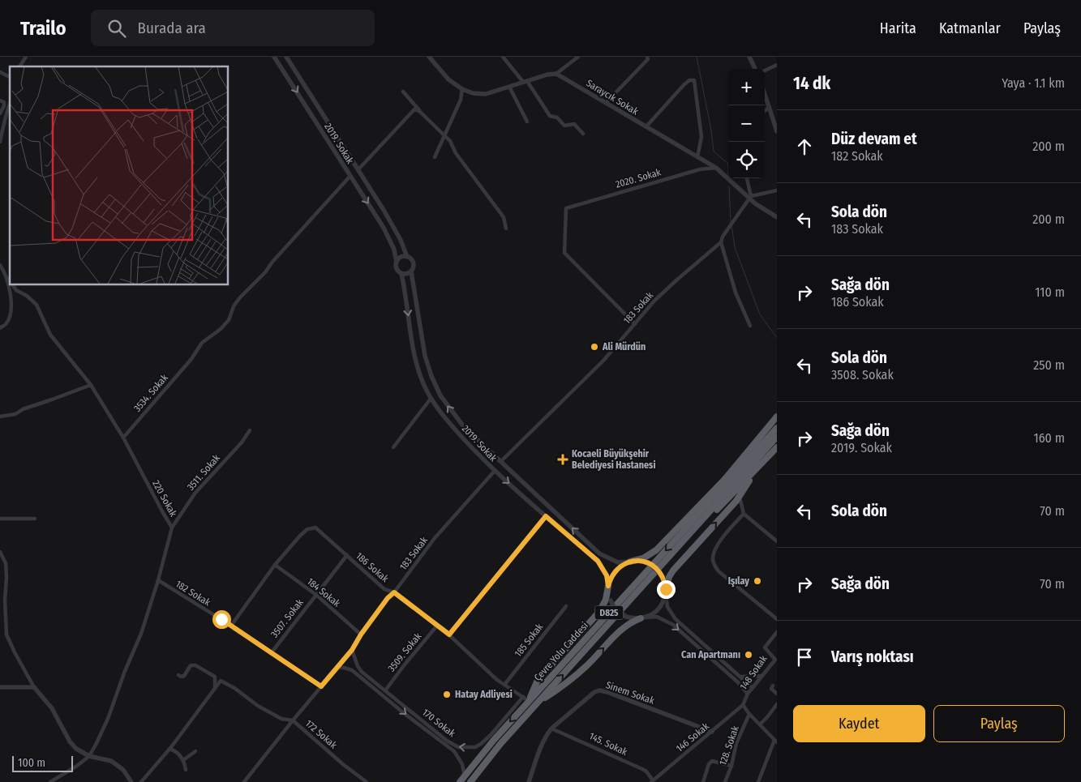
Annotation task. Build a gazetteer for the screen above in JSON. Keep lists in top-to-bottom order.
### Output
{
  "streets": {
    "highway": ["D825", "Çevre Yolu Caddesi"],
    "street": [
      "Saraycık Sokak",
      "2019. Sokak",
      "2020. Sokak",
      "183 Sokak",
      "3534. Sokak",
      "3511. Sokak",
      "220 Sokak",
      "186 Sokak",
      "184 Sokak",
      "182 Sokak",
      "3507. Sokak",
      "185 Sokak",
      "3509. Sokak",
      "148 Sokak",
      "Sinem Sokak",
      "170 Sokak",
      "172 Sokak",
      "146 Sokak",
      "145. Sokak",
      "128. Sokak"
    ]
  },
  "crossings": [
    ["Saraycık Sokak", "2020. Sokak"],
    ["Saraycık Sokak", "183 Sokak"],
    ["2019. Sokak", "183 Sokak"],
    ["2019. Sokak", "3534. Sokak"],
    ["2020. Sokak", "183 Sokak"],
    ["183 Sokak", "186 Sokak"],
    ["183 Sokak", "184 Sokak"],
    ["183 Sokak", "182 Sokak"],
    ["183 Sokak", "170 Sokak"],
    ["183 Sokak", "172 Sokak"],
    ["3534. Sokak", "220 Sokak"],
    ["3511. Sokak", "220 Sokak"],
    ["220 Sokak", "182 Sokak"],
    ["186 Sokak", "184 Sokak"],
    ["186 Sokak", "182 Sokak"],
    ["186 Sokak", "3507. Sokak"],
    ["186 Sokak", "185 Sokak"],
    ["186 Sokak", "Çevre Yolu Caddesi"],
    ["186 Sokak", "3509. Sokak"],
    ["186 Sokak", "170 Sokak"],
    ["184 Sokak", "3507. Sokak"],
    ["182 Sokak", "3507. Sokak"],
    ["Çevre Yolu Caddesi", "170 Sokak"],
    ["3509. Sokak", "170 Sokak"],
    ["148 Sokak", "146 Sokak"],
    ["Sinem Sokak", "146 Sokak"],
    ["Sinem Sokak", "145. Sokak"],
    ["146 Sokak", "145. Sokak"]
  ],
  "places": {
    "other": [
      "Ali Mürdün",
      "Işılay",
      "Can Apartmanı",
      "Hatay Adliyesi"
    ],
    "health": ["Kocaeli Büyükşehir Belediyesi Hastanesi"]
  },
  "scale_bar": "100 m",
  "page": {
    "header": "Trailo",
    "search": "Burada ara",
    "nav": ["Harita", "Katmanlar", "Paylaş"],
    "heading": ["14 dk", "Yaya · 1.1 km"],
    "map_buttons": ["+", "−"],
    "list": [
      ["Düz devam et", "182 Sokak", "200 m"],
      ["Sola dön", "183 Sokak", "200 m"],
      ["Sağa dön", "186 Sokak", "110 m"],
      ["Sola dön", "3508. Sokak", "250 m"],
      ["Sağa dön", "2019. Sokak", "160 m"],
      ["Sola dön", "70 m"],
      ["Sağa dön", "70 m"],
      "Varış noktası"
    ],
    "buttons": ["Kaydet", "Paylaş"],
    "scale": "100 m"
  }
}
